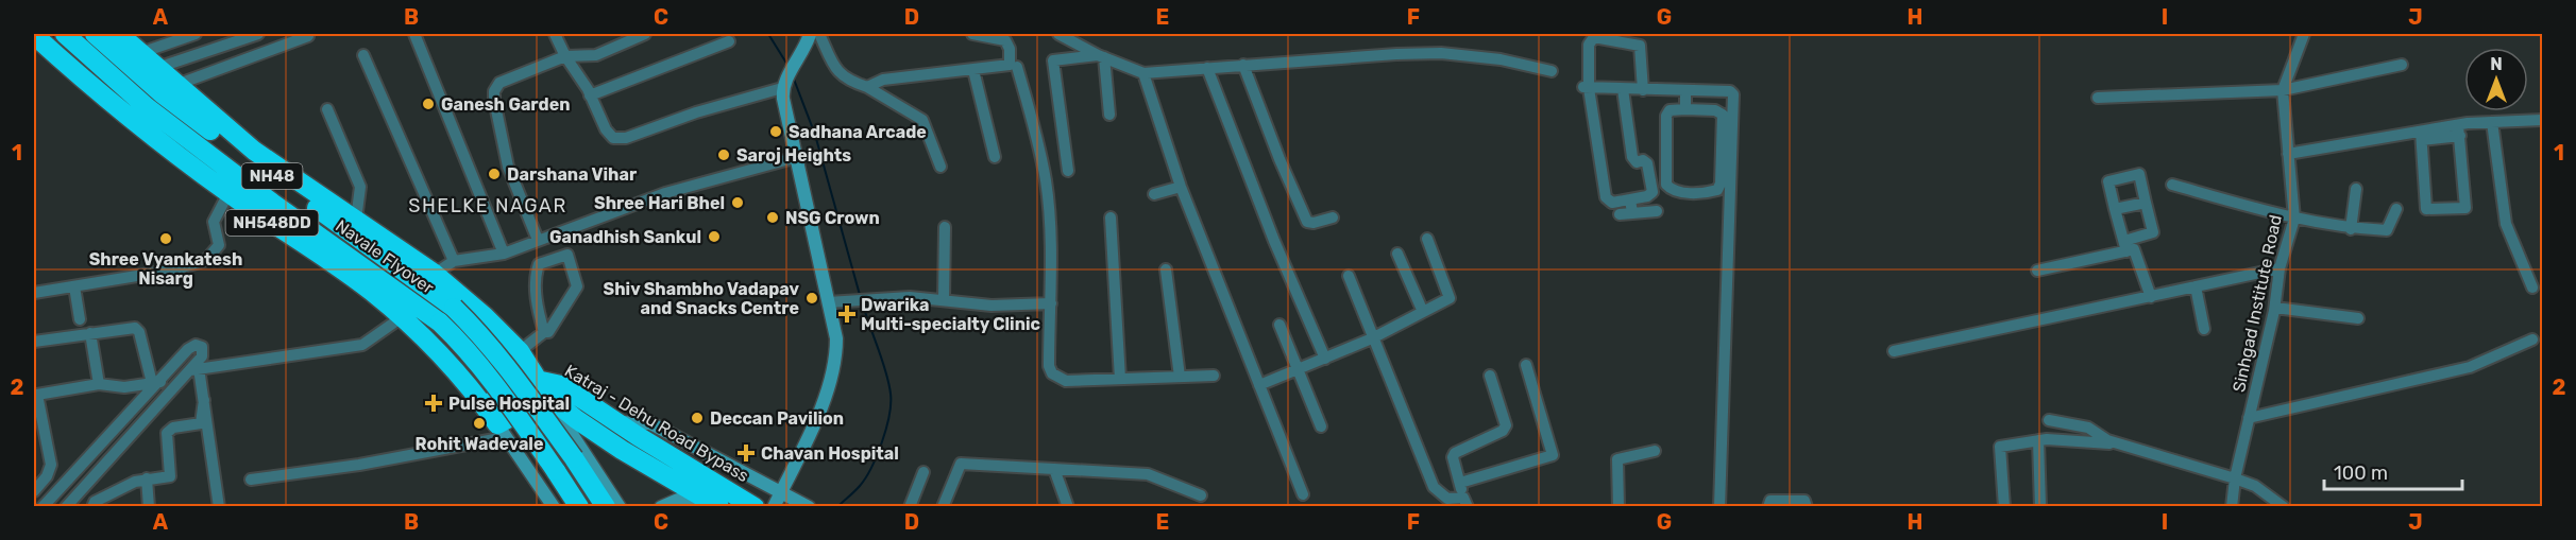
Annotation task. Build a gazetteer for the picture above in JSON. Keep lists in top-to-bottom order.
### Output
{
  "streets": {
    "highway": [
      "NH48",
      "NH548DD",
      "Navale Flyover",
      "Katraj - Dehu Road Bypass"
    ],
    "street": ["Sinhgad Institute Road"]
  },
  "crossings": [
    ["NH548DD", "Katraj - Dehu Road Bypass"]
  ],
  "districts": ["SHELKE NAGAR"],
  "places": {
    "other": [
      "Ganesh Garden",
      "Sadhana Arcade",
      "Saroj Heights",
      "Darshana Vihar",
      "Shree Hari Bhel",
      "NSG Crown",
      "Ganadhish Sankul",
      "Shree Vyankatesh Nisarg",
      "Shiv Shambho Vadapav and Snacks Centre",
      "Deccan Pavilion",
      "Rohit Wadevale"
    ],
    "health": ["Dwarika Multi-specialty Clinic", "Pulse Hospital", "Chavan Hospital"]
  },
  "scale_bar": "100 m",
  "north": "top",
  "grid": {
    "columns": [
      "A",
      "B",
      "C",
      "D",
      "E",
      "F",
      "G",
      "H",
      "I",
      "J"
    ],
    "rows": ["1", "2"]
  }
}
